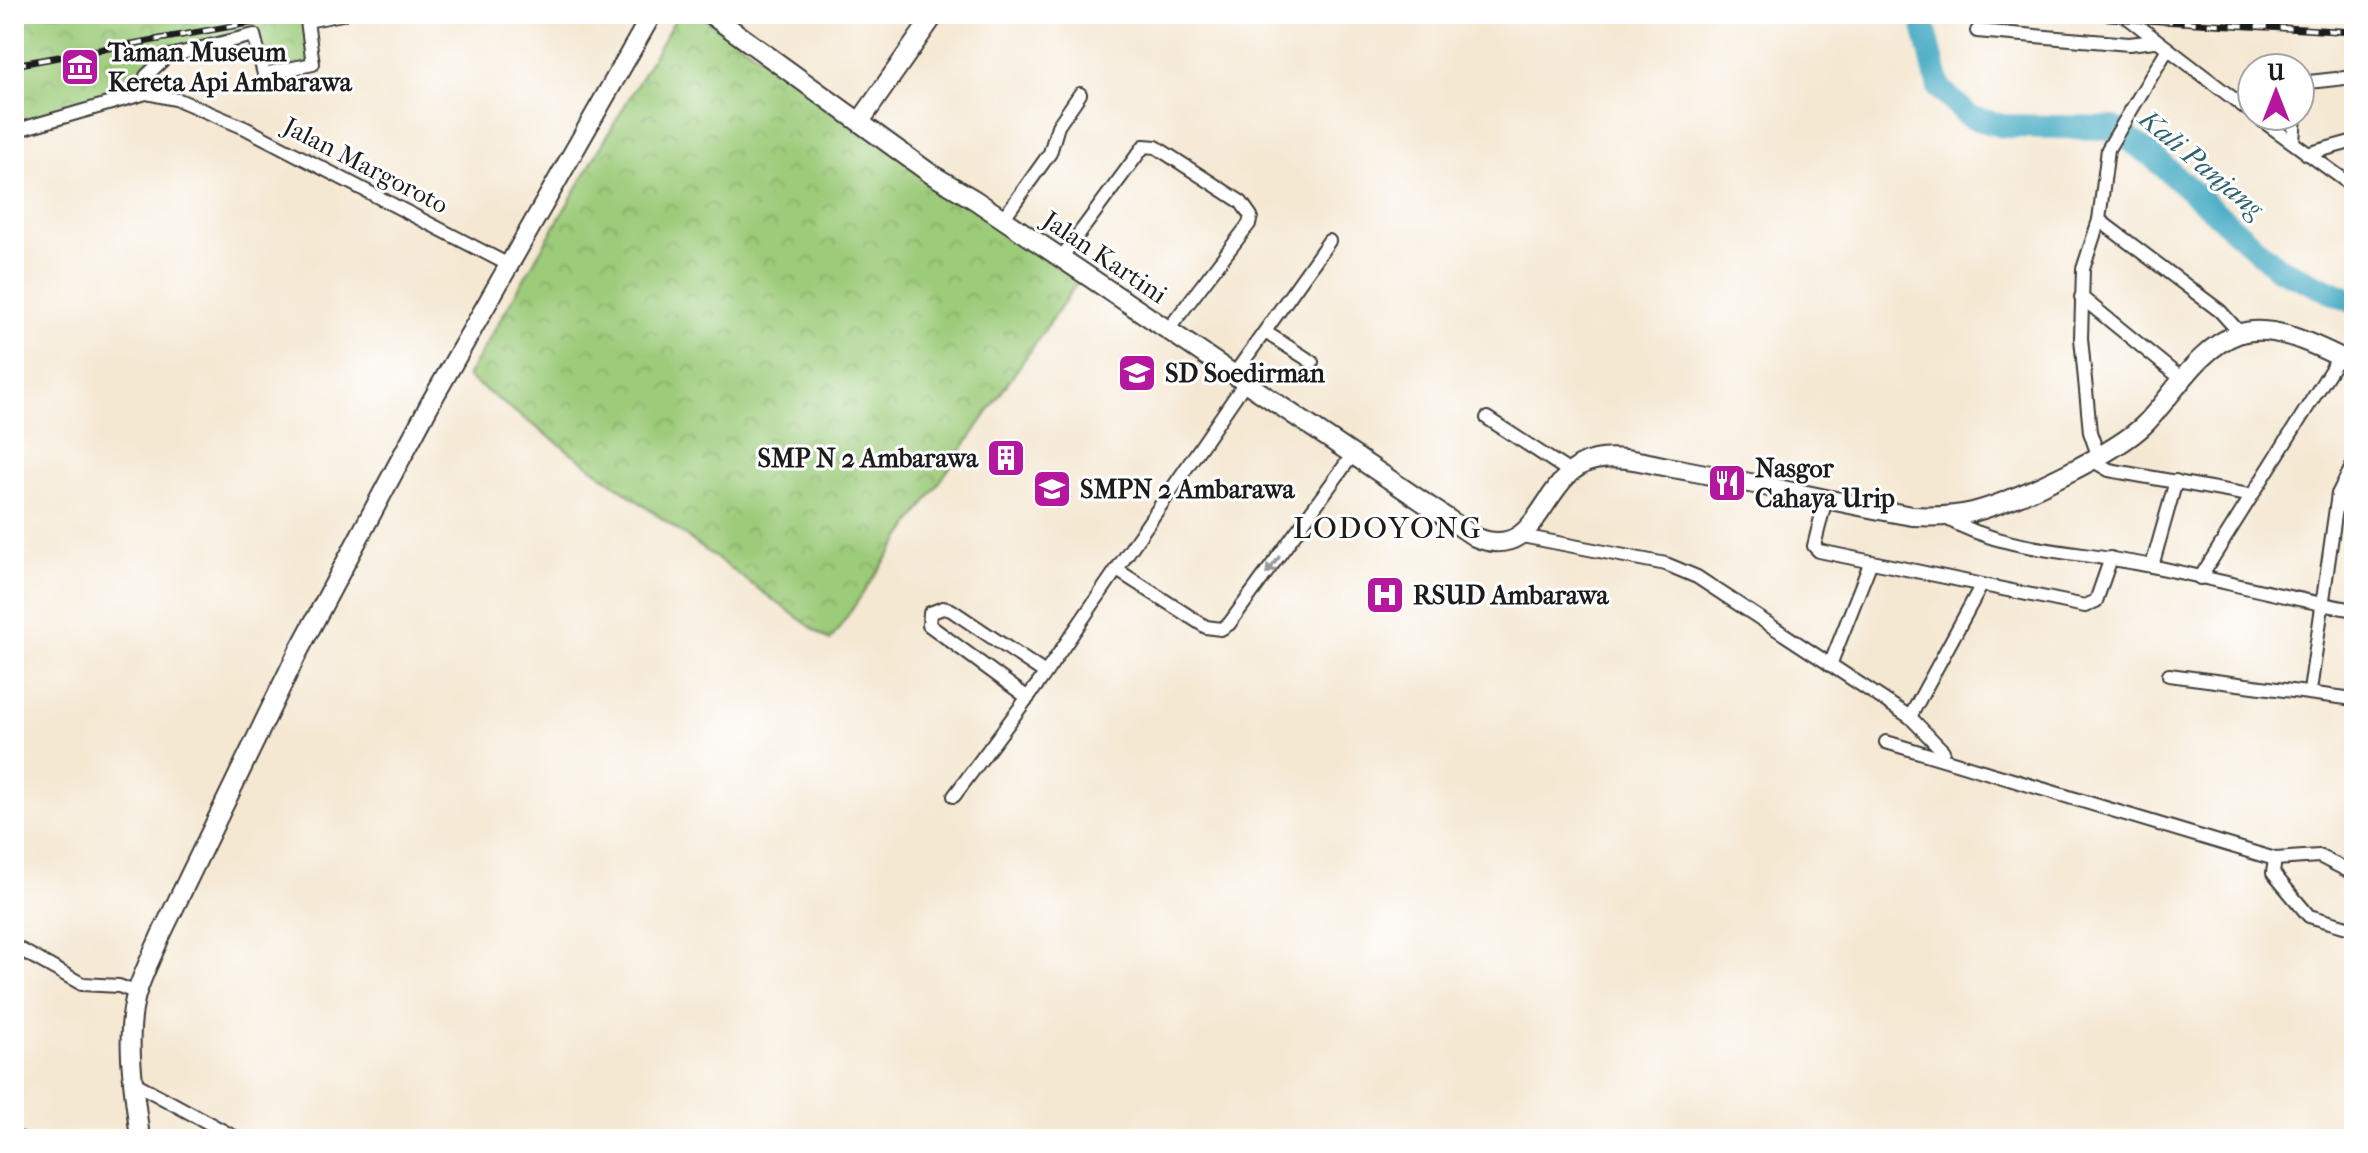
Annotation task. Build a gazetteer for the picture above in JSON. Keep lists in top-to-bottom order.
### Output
{
  "streets": {
    "street": ["Jalan Margoroto", "Jalan Kartini"]
  },
  "districts": ["LODOYONG"],
  "water": ["Kali Panjang"],
  "places": {
    "museum": ["Taman Museum Kereta Api Ambarawa"],
    "school or university": ["SD Soedirman", "SMPN 2 Ambarawa"],
    "building": ["SMP N 2 Ambarawa"],
    "restaurant": ["Nasgor Cahaya Urip"],
    "hospital": ["RSUD Ambarawa"]
  },
  "north": "top"
}
